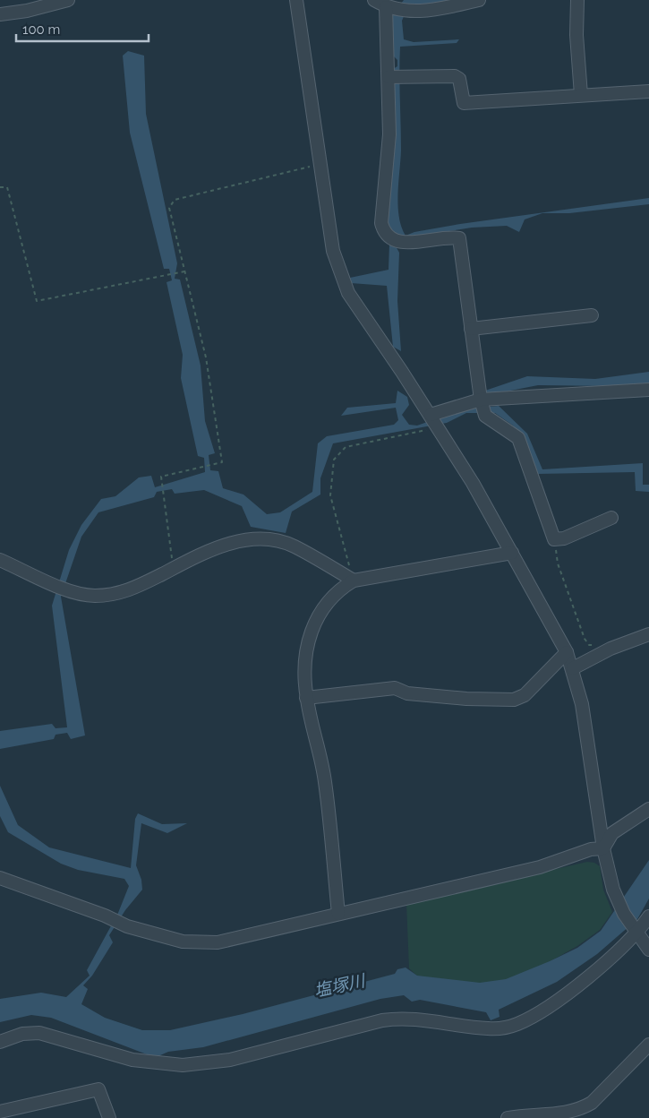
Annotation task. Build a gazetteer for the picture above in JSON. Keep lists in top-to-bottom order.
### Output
{
  "water": ["塩塚川"],
  "scale_bar": "100 m"
}
